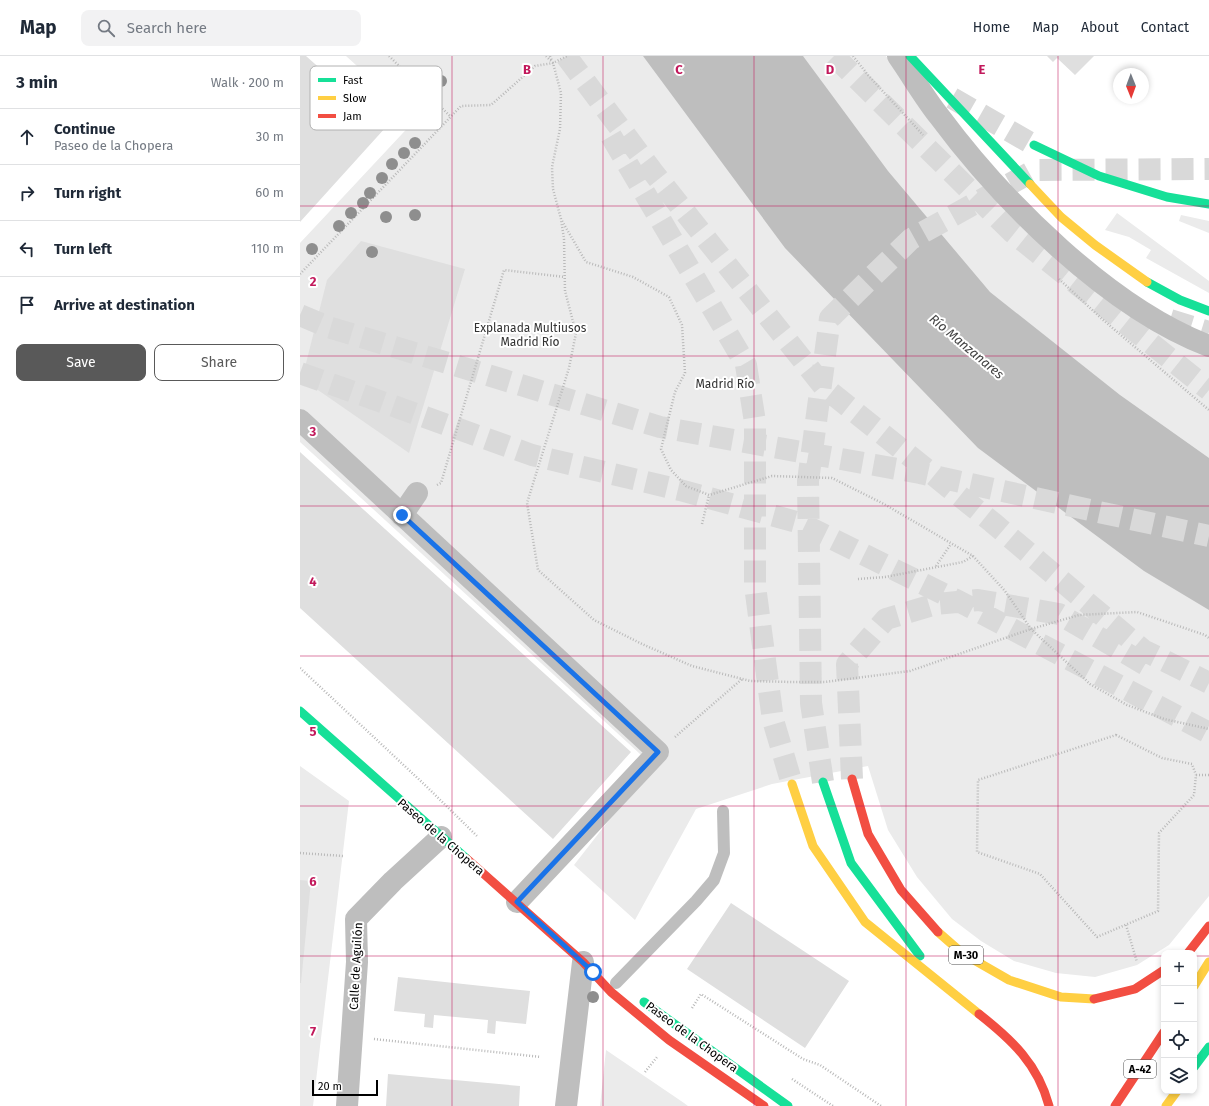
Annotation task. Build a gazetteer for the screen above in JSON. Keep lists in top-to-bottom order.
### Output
{
  "streets": {
    "main road": ["Paseo de la Chopera", "M-30", "A-42"],
    "street": ["Calle de Aguilón"]
  },
  "crossings": [
    ["Paseo de la Chopera", "Calle de Aguilón"]
  ],
  "water": ["Río Manzanares"],
  "parks": ["Explanada Multiusos Madrid Río", "Madrid Río"],
  "legend": ["Fast", "Slow", "Jam"],
  "scale_bar": "20 m",
  "north": "bottom",
  "page": {
    "header": "Map",
    "search": "Search here",
    "nav": [
      "Home",
      "Map",
      "About",
      "Contact"
    ],
    "heading": ["3 min", "Walk · 200 m"],
    "list": [
      ["Continue", "Paseo de la Chopera", "30 m"],
      ["Turn right", "60 m"],
      ["Turn left", "110 m"],
      "Arrive at destination"
    ],
    "buttons": ["Save", "Share"],
    "map_buttons": ["+", "−"],
    "scale": "20 m"
  },
  "grid": {
    "columns": [
      "B",
      "C",
      "D",
      "E"
    ],
    "rows": [
      "2",
      "3",
      "4",
      "5",
      "6",
      "7"
    ]
  }
}
